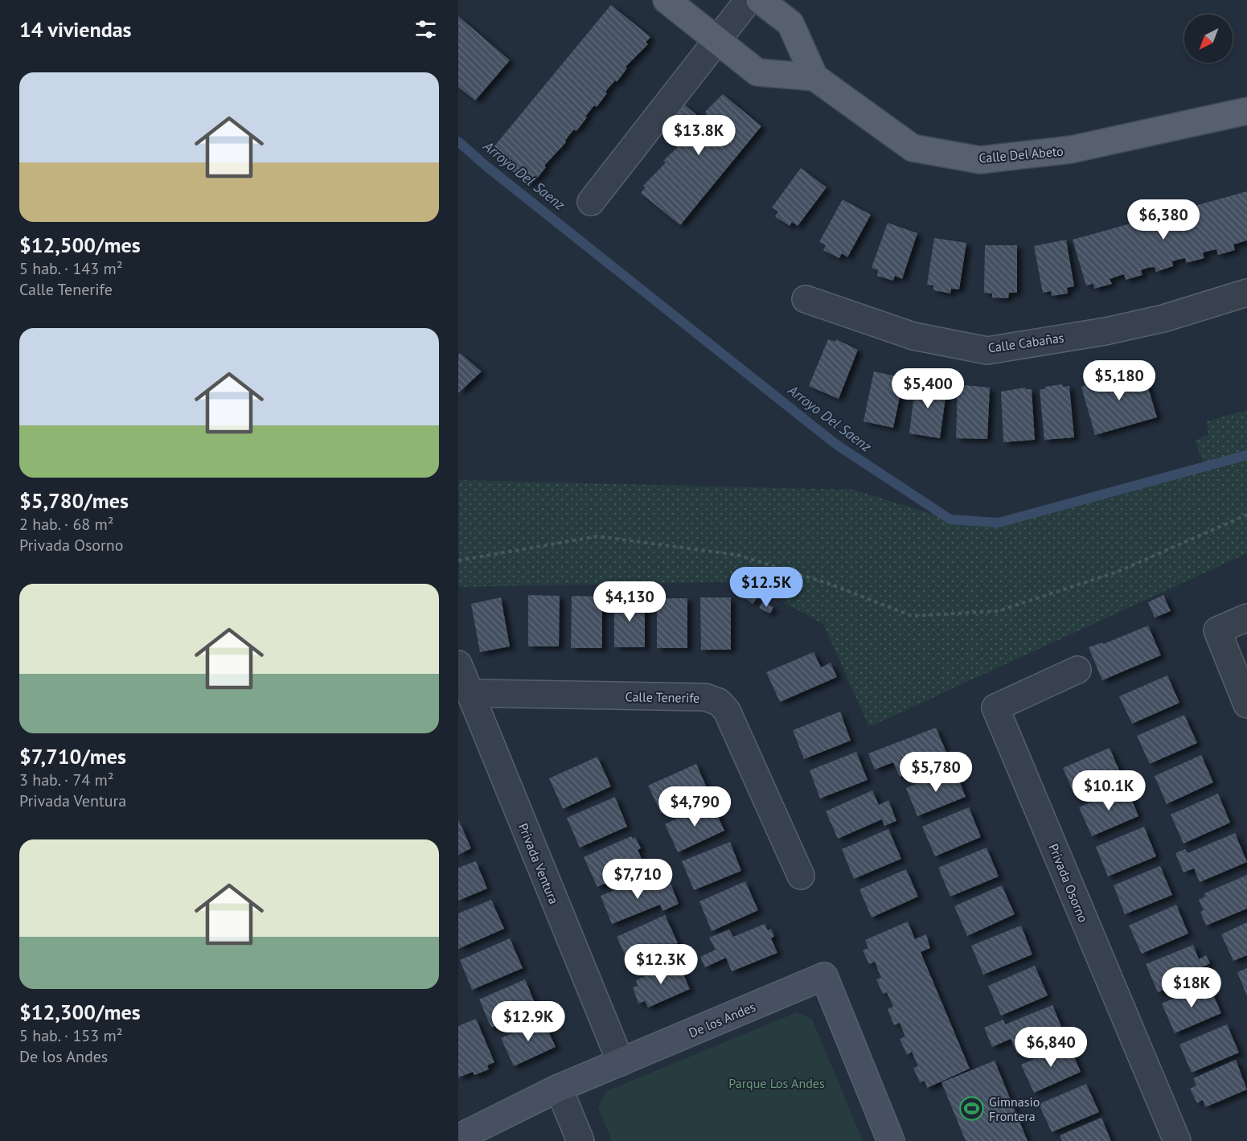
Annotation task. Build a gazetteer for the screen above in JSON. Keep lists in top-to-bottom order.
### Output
{
  "streets": {
    "main road": ["Calle Del Abeto"],
    "street": [
      "Calle Cabañas",
      "Calle Tenerife",
      "Privada Ventura",
      "Privada Osorno",
      "De los Andes"
    ]
  },
  "crossings": [
    ["Calle Tenerife", "Privada Ventura"],
    ["Privada Ventura", "De los Andes"]
  ],
  "water": ["Arroyo Del Saenz"],
  "parks": ["Parque Los Andes"],
  "places": {
    "sports": ["Gimnasio Frontera"]
  },
  "north": "bottom left",
  "page": {
    "heading": "14 viviendas",
    "list": [
      {
        "name": "$12,500/mes",
        "note": "5 hab. · 143 m² · Calle Tenerife"
      },
      {
        "name": "$5,780/mes",
        "note": "2 hab. · 68 m² · Privada Osorno"
      },
      {
        "name": "$7,710/mes",
        "note": "3 hab. · 74 m² · Privada Ventura"
      },
      {
        "name": "$12,300/mes",
        "note": "5 hab. · 153 m² · De los Andes"
      }
    ],
    "price": [
      "$13.8K",
      "$6,380",
      "$5,180",
      "$5,400",
      "$12.5K",
      "$4,130",
      "$5,780",
      "$10.1K",
      "$4,790",
      "$7,710",
      "$12.3K",
      "$18K",
      "$12.9K",
      "$6,840"
    ]
  }
}
